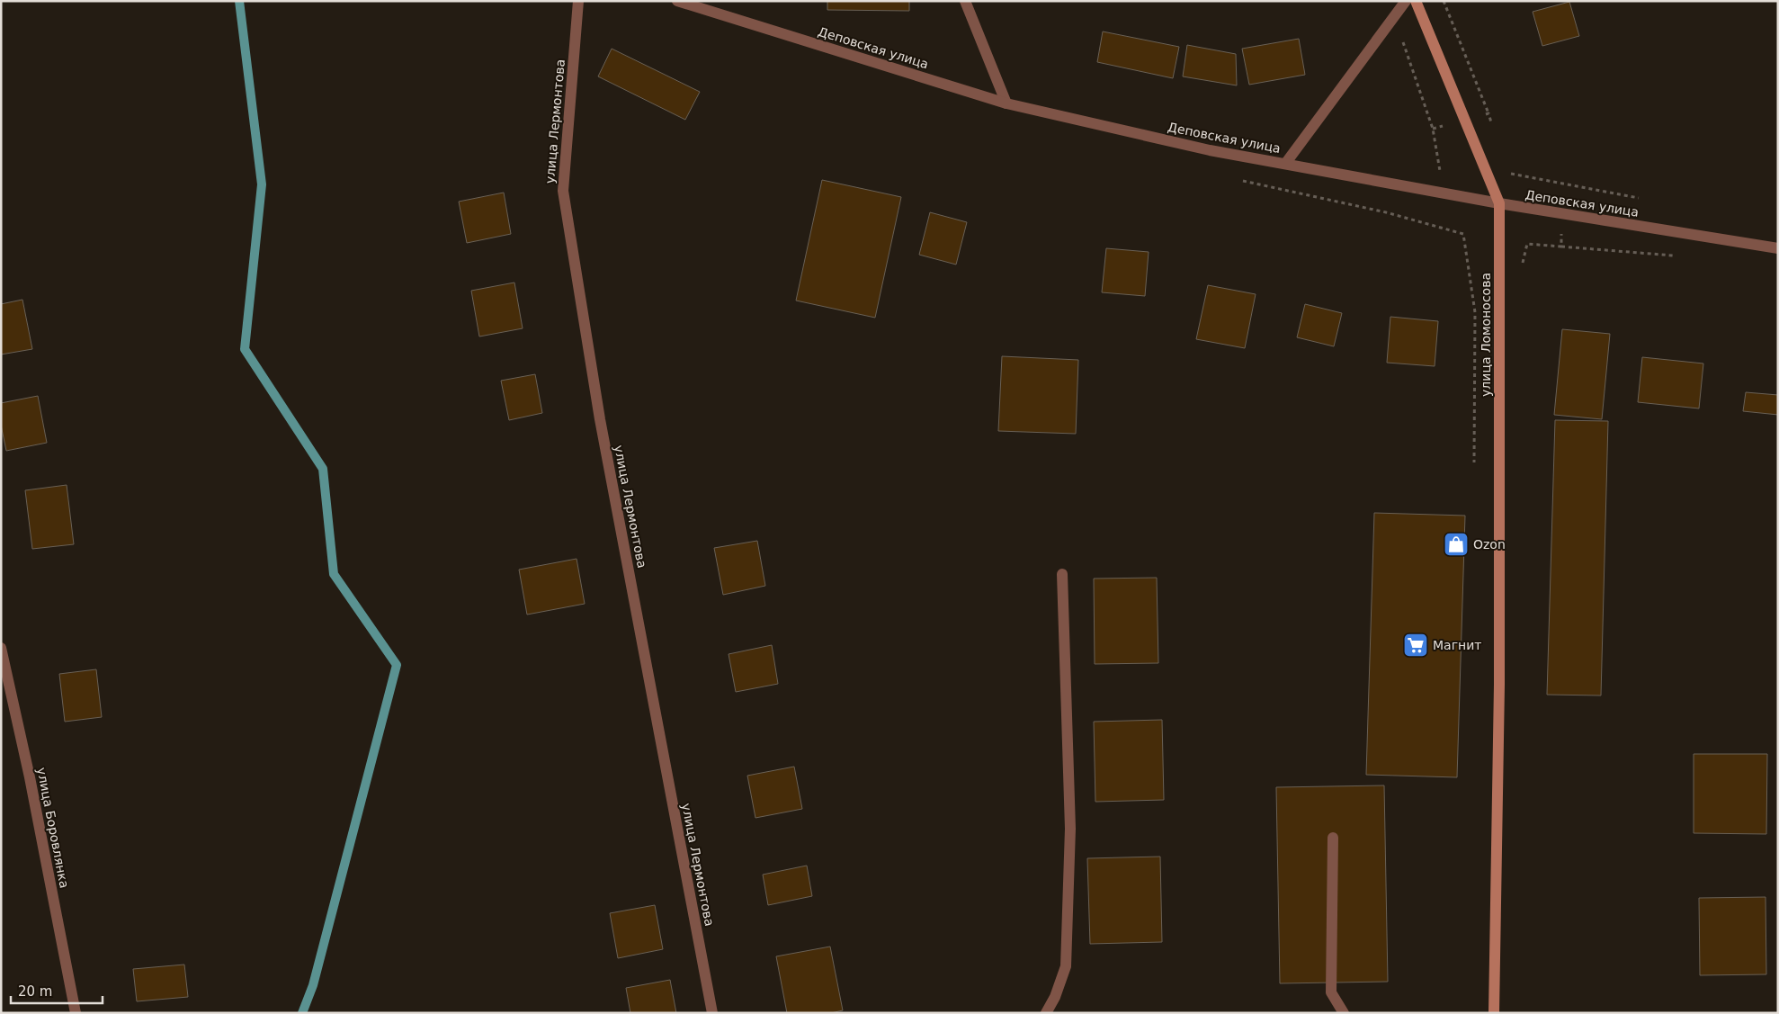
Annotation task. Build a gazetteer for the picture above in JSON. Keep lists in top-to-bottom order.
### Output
{
  "streets": {
    "main road": ["улица Ломоносова"],
    "street": ["Деповская улица", "улица Лермонтова", "улица Боровлянка"]
  },
  "crossings": [
    ["Деповская улица", "улица Ломоносова"]
  ],
  "places": {
    "shop": ["Ozon"],
    "supermarket": ["Магнит"]
  },
  "scale_bar": "20 m"
}
